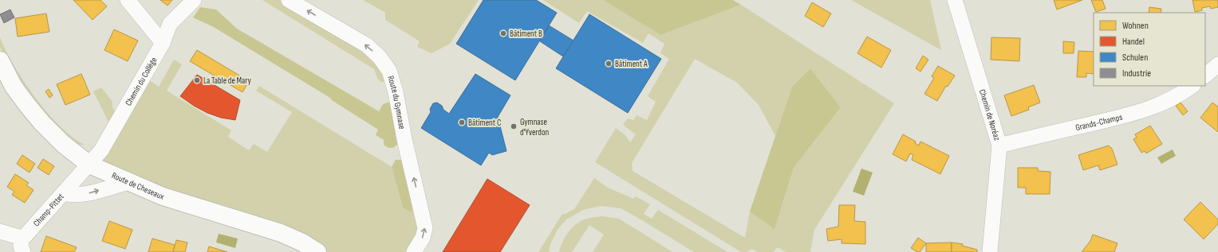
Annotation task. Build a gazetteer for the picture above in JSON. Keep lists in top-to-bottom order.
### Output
{
  "streets": {
    "street": [
      "Chemin du Collège",
      "Route du Gymnase",
      "Chemin de Noréaz",
      "Grands-Champs",
      "Route de Cheseaux",
      "Champ-Pittet"
    ]
  },
  "crossings": [
    ["Chemin du Collège", "Route de Cheseaux"],
    ["Chemin du Collège", "Champ-Pittet"],
    ["Chemin de Noréaz", "Grands-Champs"],
    ["Route de Cheseaux", "Champ-Pittet"]
  ],
  "one_way": ["Route du Gymnase"],
  "places": [
    "Bâtiment B",
    "Bâtiment A",
    "La Table de Mary",
    "Bâtiment C",
    "Gymnase d'Yverdon"
  ],
  "legend": [
    "Wohnen",
    "Handel",
    "Schulen",
    "Industrie"
  ]
}
